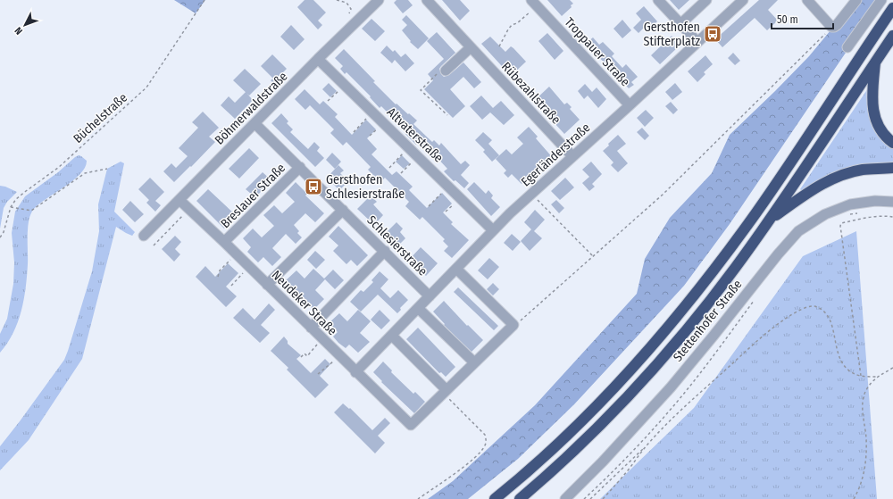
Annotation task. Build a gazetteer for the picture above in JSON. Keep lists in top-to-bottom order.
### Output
{
  "streets": {
    "street": [
      "Troppauer Straße",
      "Rübezahlstraße",
      "Böhmerwaldstraße",
      "Altvaterstraße",
      "Egerländerstraße",
      "Breslauer Straße",
      "Schlesierstraße",
      "Neudeker Straße",
      "Stettenhofer Straße"
    ],
    "path": ["Büchelstraße"]
  },
  "crossings": [
    ["Troppauer Straße", "Egerländerstraße"],
    ["Rübezahlstraße", "Egerländerstraße"],
    ["Böhmerwaldstraße", "Altvaterstraße"],
    ["Böhmerwaldstraße", "Schlesierstraße"],
    ["Böhmerwaldstraße", "Neudeker Straße"],
    ["Altvaterstraße", "Egerländerstraße"],
    ["Egerländerstraße", "Schlesierstraße"],
    ["Egerländerstraße", "Neudeker Straße"],
    ["Breslauer Straße", "Schlesierstraße"],
    ["Breslauer Straße", "Neudeker Straße"]
  ],
  "places": {
    "bus stop": ["Gersthofen Stifterplatz", "Gersthofen Schlesierstraße"]
  },
  "scale_bar": "50 m",
  "north": "bottom left"
}
